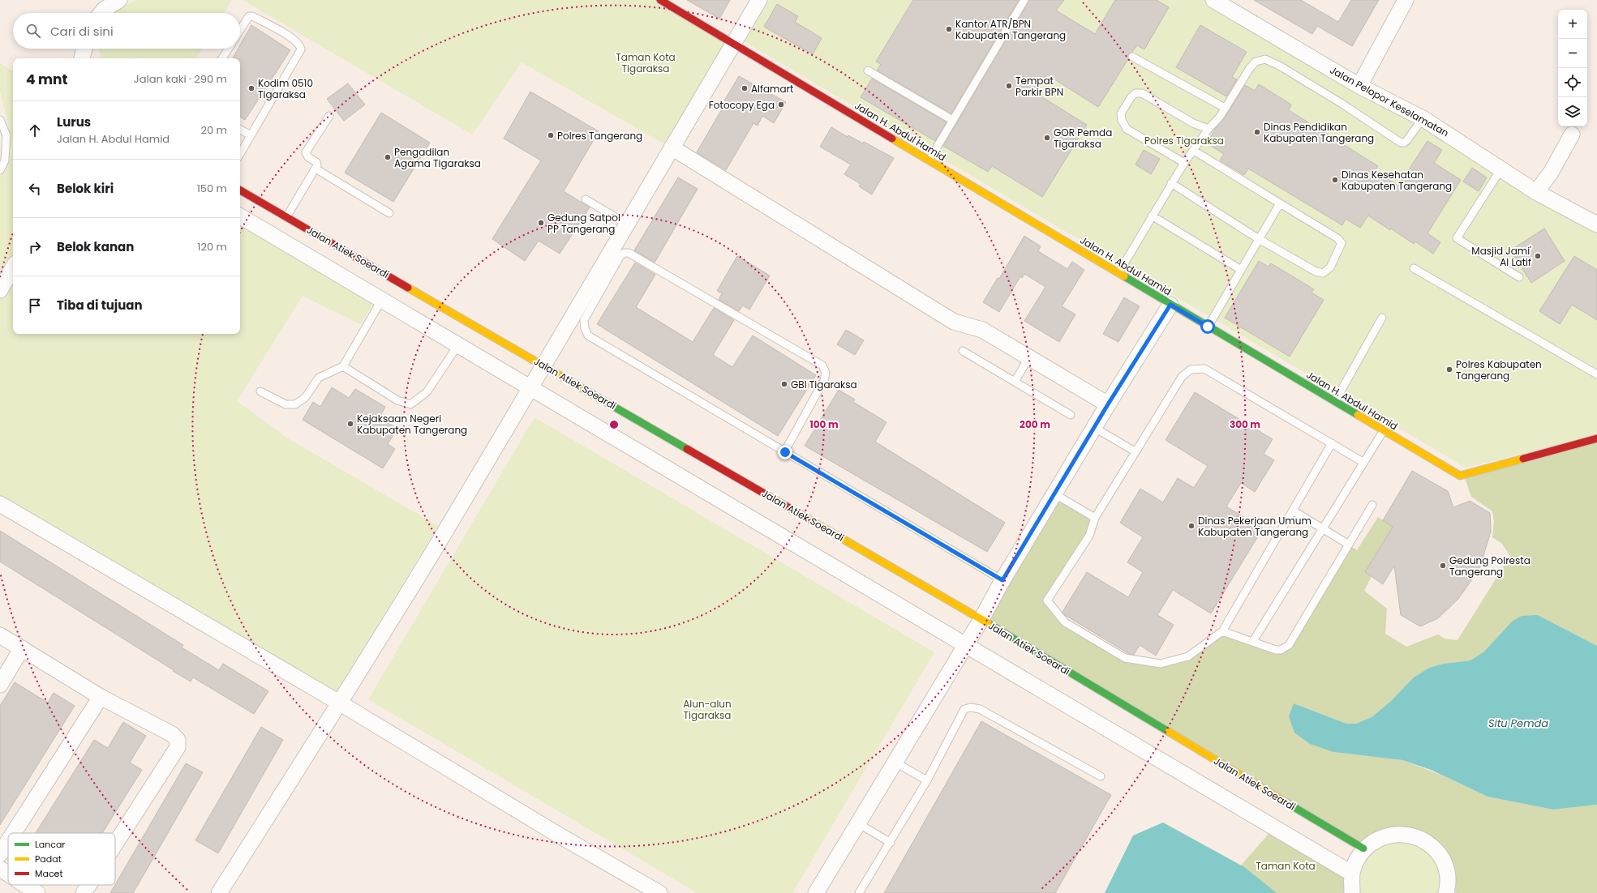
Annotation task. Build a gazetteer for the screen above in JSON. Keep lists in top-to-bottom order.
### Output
{
  "streets": {
    "street": ["Jalan Pelopor Keselamatan", "Jalan H. Abdul Hamid", "Jalan Atiek Soeardi"]
  },
  "water": ["Situ Pemda"],
  "parks": [
    "Taman Kota Tigaraksa",
    "Polres Tigaraksa",
    "Alun-alun Tigaraksa",
    "Taman Kota"
  ],
  "places": [
    "Kantor ATR/BPN Kabupaten Tangerang",
    "Tempat Parkir BPN",
    "Kodim 0510 Tigaraksa",
    "Alfamart",
    "Fotocopy Ega",
    "Dinas Pendidikan Kabupaten Tangerang",
    "Polres Tangerang",
    "GOR Pemda Tigaraksa",
    "Pengadilan Agama Tigaraksa",
    "Dinas Kesehatan Kabupaten Tangerang",
    "Gedung Satpol PP Tangerang",
    "Masjid Jami' Al Latif",
    "Polres Kabupaten Tangerang",
    "GBI Tigaraksa",
    "Kejaksaan Negeri Kabupaten Tangerang",
    "Dinas Pekerjaan Umum Kabupaten Tangerang",
    "Gedung Polresta Tangerang"
  ],
  "legend": ["Lancar", "Padat", "Macet"],
  "page": {
    "map_buttons": ["+", "−"],
    "search": "Cari di sini",
    "heading": ["4 mnt", "Jalan kaki · 290 m"],
    "list": [
      ["Lurus", "Jalan H. Abdul Hamid", "20 m"],
      ["Belok kiri", "150 m"],
      ["Belok kanan", "120 m"],
      "Tiba di tujuan"
    ]
  },
  "rings": ["100 m", "200 m", "300 m"]
}
